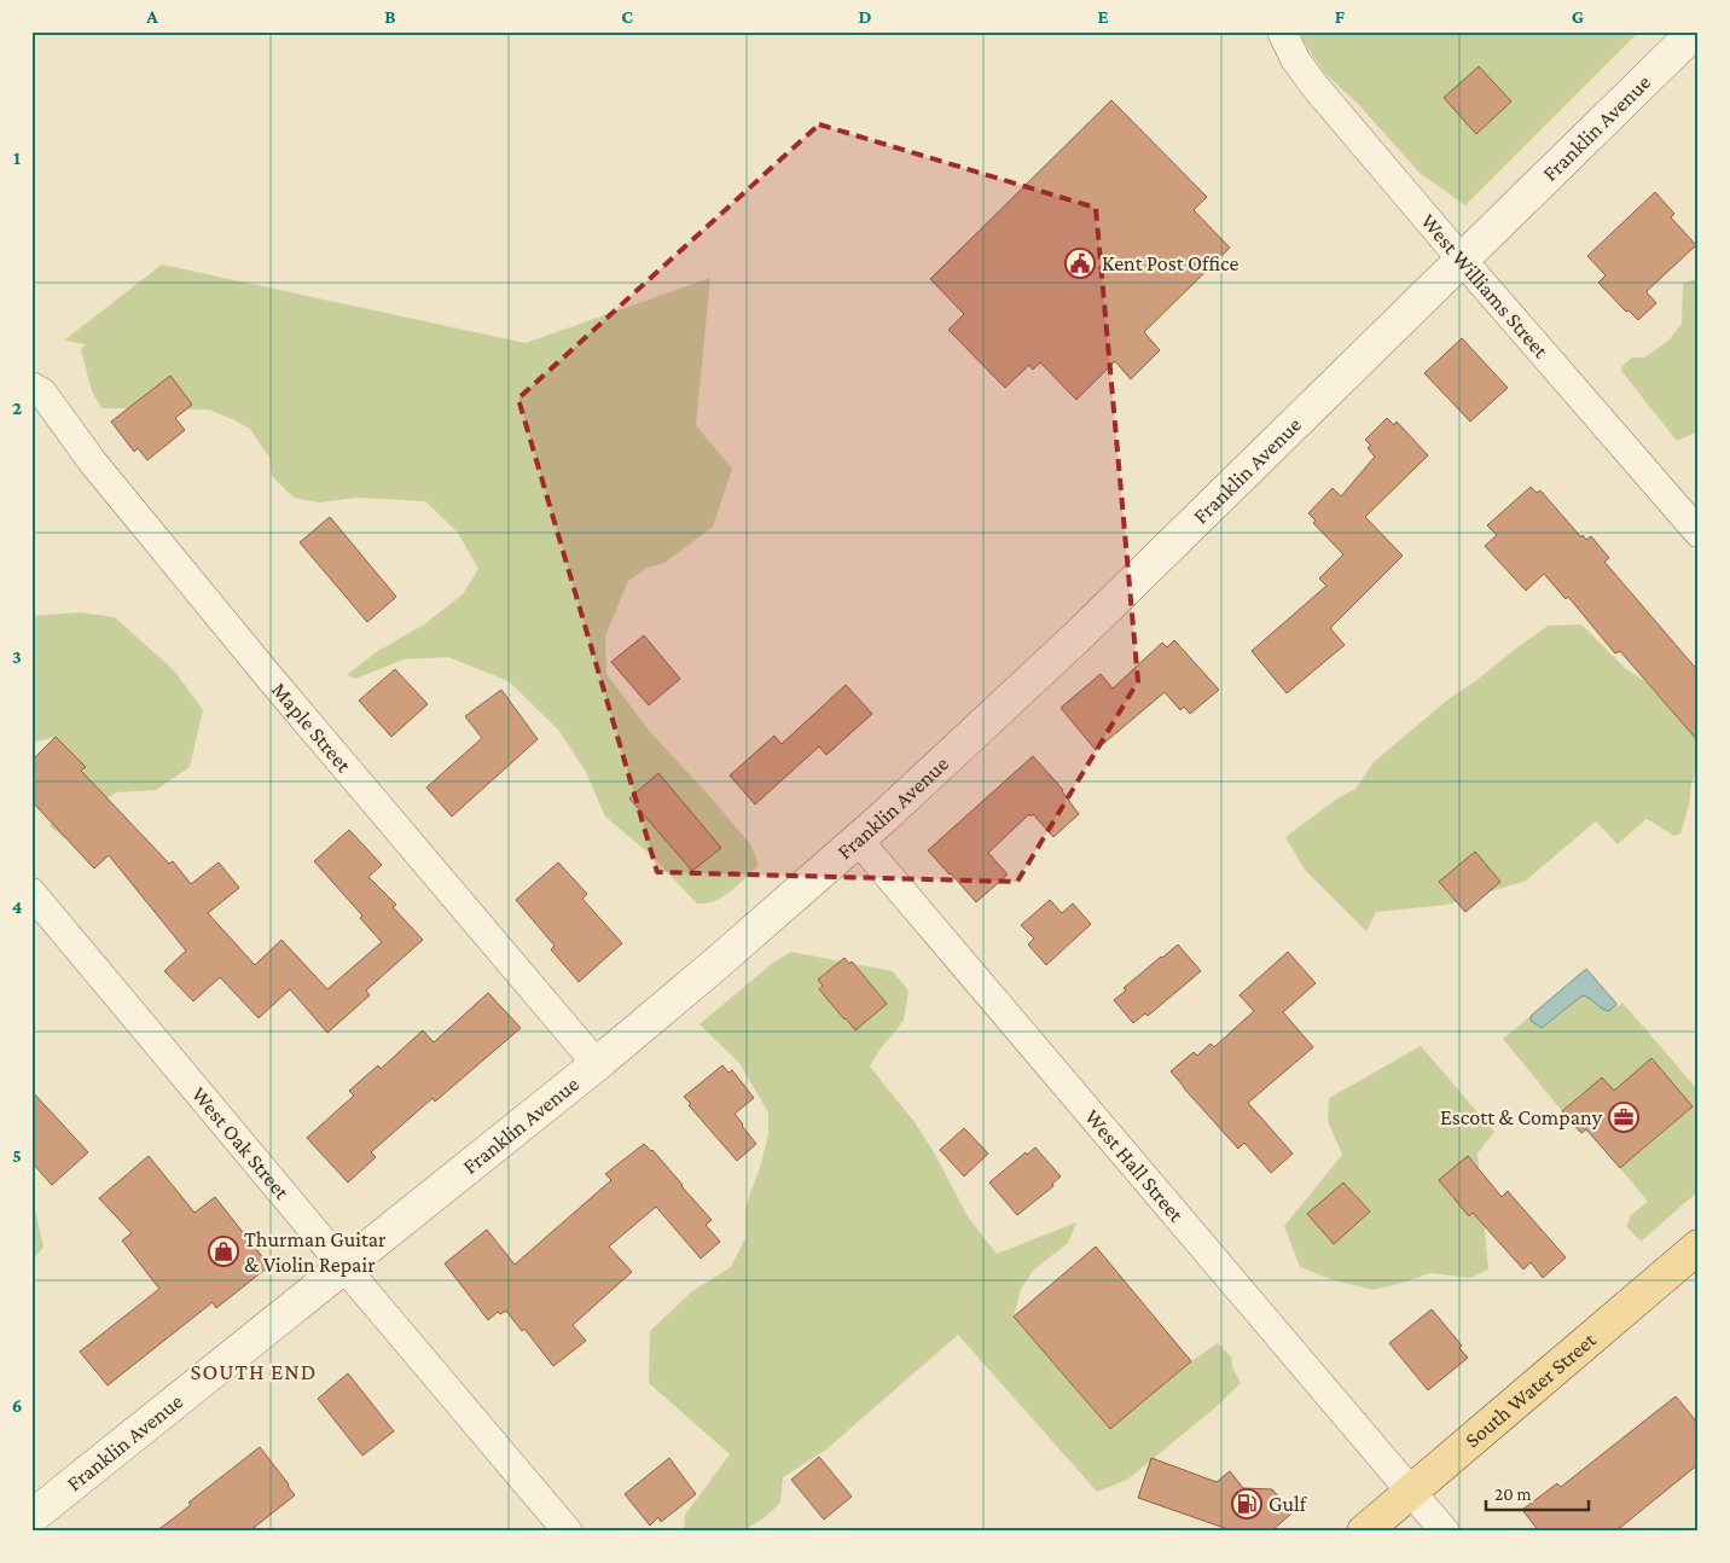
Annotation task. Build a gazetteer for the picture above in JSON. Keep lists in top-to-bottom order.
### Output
{
  "streets": {
    "main road": ["South Water Street"],
    "street": [
      "Franklin Avenue",
      "West Williams Street",
      "Maple Street",
      "West Oak Street",
      "West Hall Street"
    ]
  },
  "crossings": [
    ["Franklin Avenue", "West Williams Street"],
    ["Franklin Avenue", "Maple Street"],
    ["Franklin Avenue", "West Oak Street"],
    ["Franklin Avenue", "West Hall Street"],
    ["West Hall Street", "South Water Street"]
  ],
  "districts": ["SOUTH END"],
  "places": {
    "public building": ["Kent Post Office"],
    "office": ["Escott & Company"],
    "shop": ["Thurman Guitar & Violin Repair"],
    "fuel station": ["Gulf"]
  },
  "scale_bar": "20 m",
  "grid": {
    "columns": [
      "A",
      "B",
      "C",
      "D",
      "E",
      "F",
      "G"
    ],
    "rows": [
      "1",
      "2",
      "3",
      "4",
      "5",
      "6"
    ]
  }
}
